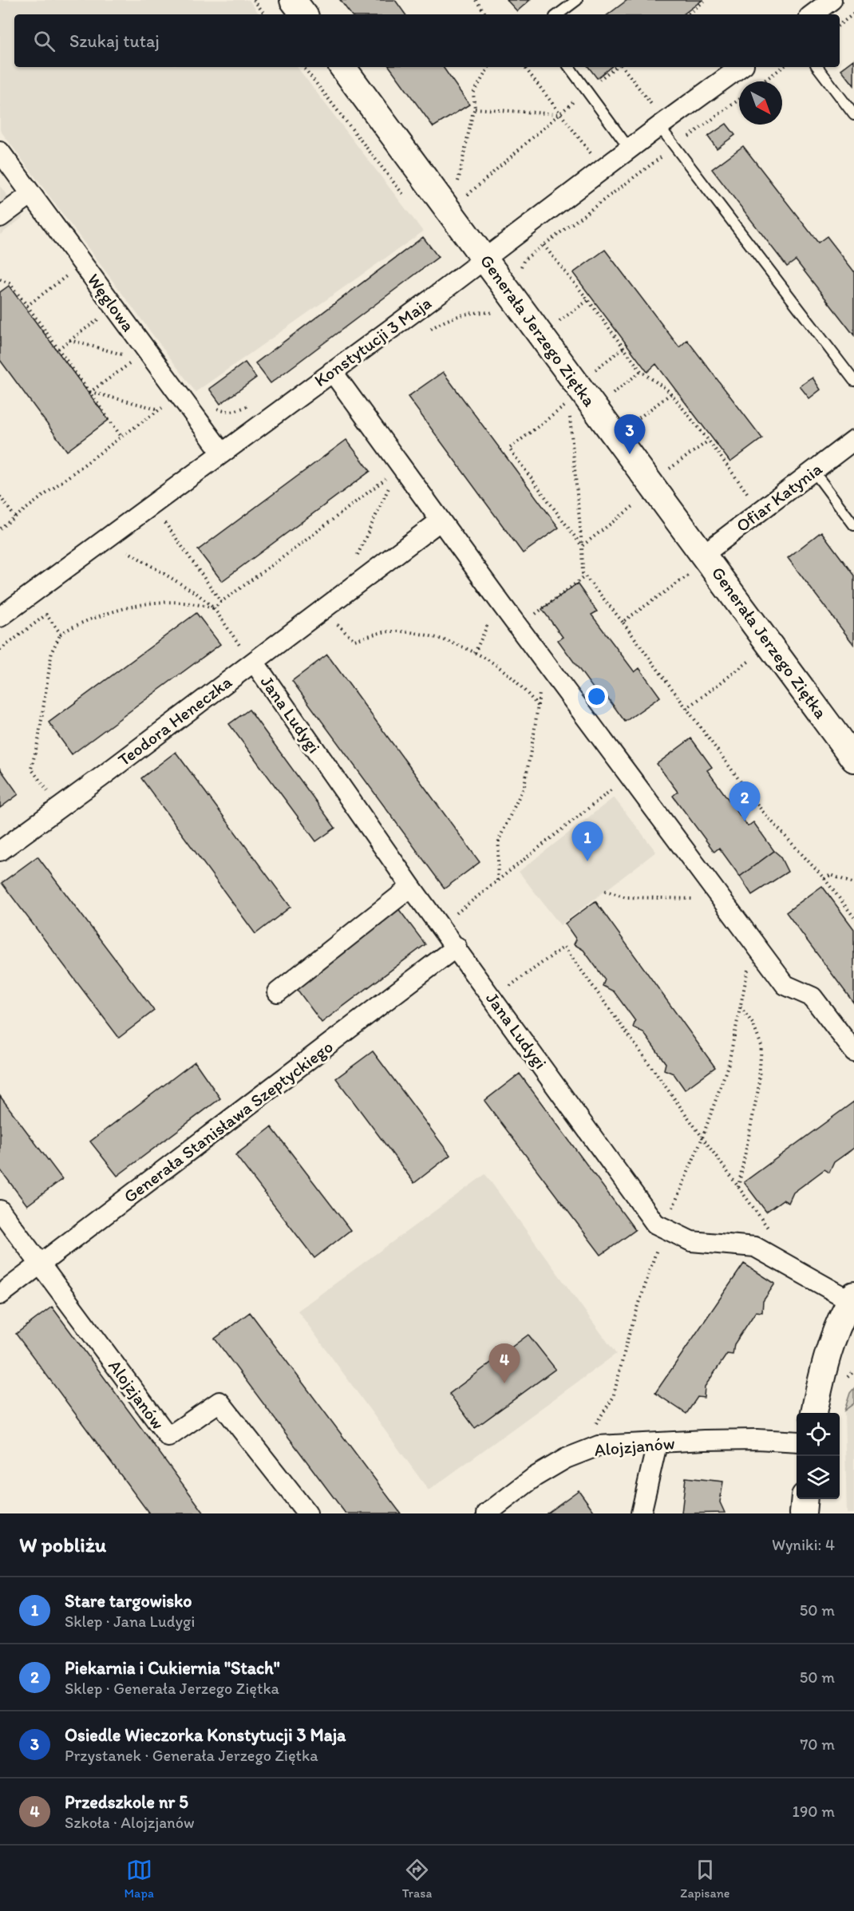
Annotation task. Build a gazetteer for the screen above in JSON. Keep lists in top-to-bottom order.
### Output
{
  "streets": {
    "street": [
      "Węglowa",
      "Generała Jerzego Ziętka",
      "Konstytucji 3 Maja",
      "Ofiar Katynia",
      "Jana Ludygi",
      "Teodora Heneczka",
      "Generała Stanisława Szeptyckiego",
      "Alojzjanów"
    ]
  },
  "crossings": [
    ["Węglowa", "Konstytucji 3 Maja"],
    ["Generała Jerzego Ziętka", "Konstytucji 3 Maja"],
    ["Generała Jerzego Ziętka", "Ofiar Katynia"],
    ["Jana Ludygi", "Teodora Heneczka"],
    ["Jana Ludygi", "Generała Stanisława Szeptyckiego"],
    ["Generała Stanisława Szeptyckiego", "Alojzjanów"]
  ],
  "north": "bottom right",
  "page": {
    "search": "Szukaj tutaj",
    "pins": [
      "3",
      "2",
      "1",
      "4"
    ],
    "heading": ["W pobliżu", "Wyniki: 4"],
    "list": [
      {
        "mark": "1",
        "name": "Stare targowisko",
        "note": "Sklep · Jana Ludygi",
        "value": "50 m"
      },
      {
        "mark": "2",
        "name": "Piekarnia i Cukiernia \"Stach\"",
        "note": "Sklep · Generała Jerzego Ziętka",
        "value": "50 m"
      },
      {
        "mark": "3",
        "name": "Osiedle Wieczorka Konstytucji 3 Maja",
        "note": "Przystanek · Generała Jerzego Ziętka",
        "value": "70 m"
      },
      {
        "mark": "4",
        "name": "Przedszkole nr 5",
        "note": "Szkoła · Alojzjanów",
        "value": "190 m"
      }
    ],
    "nav": ["Mapa", "Trasa", "Zapisane"]
  }
}
